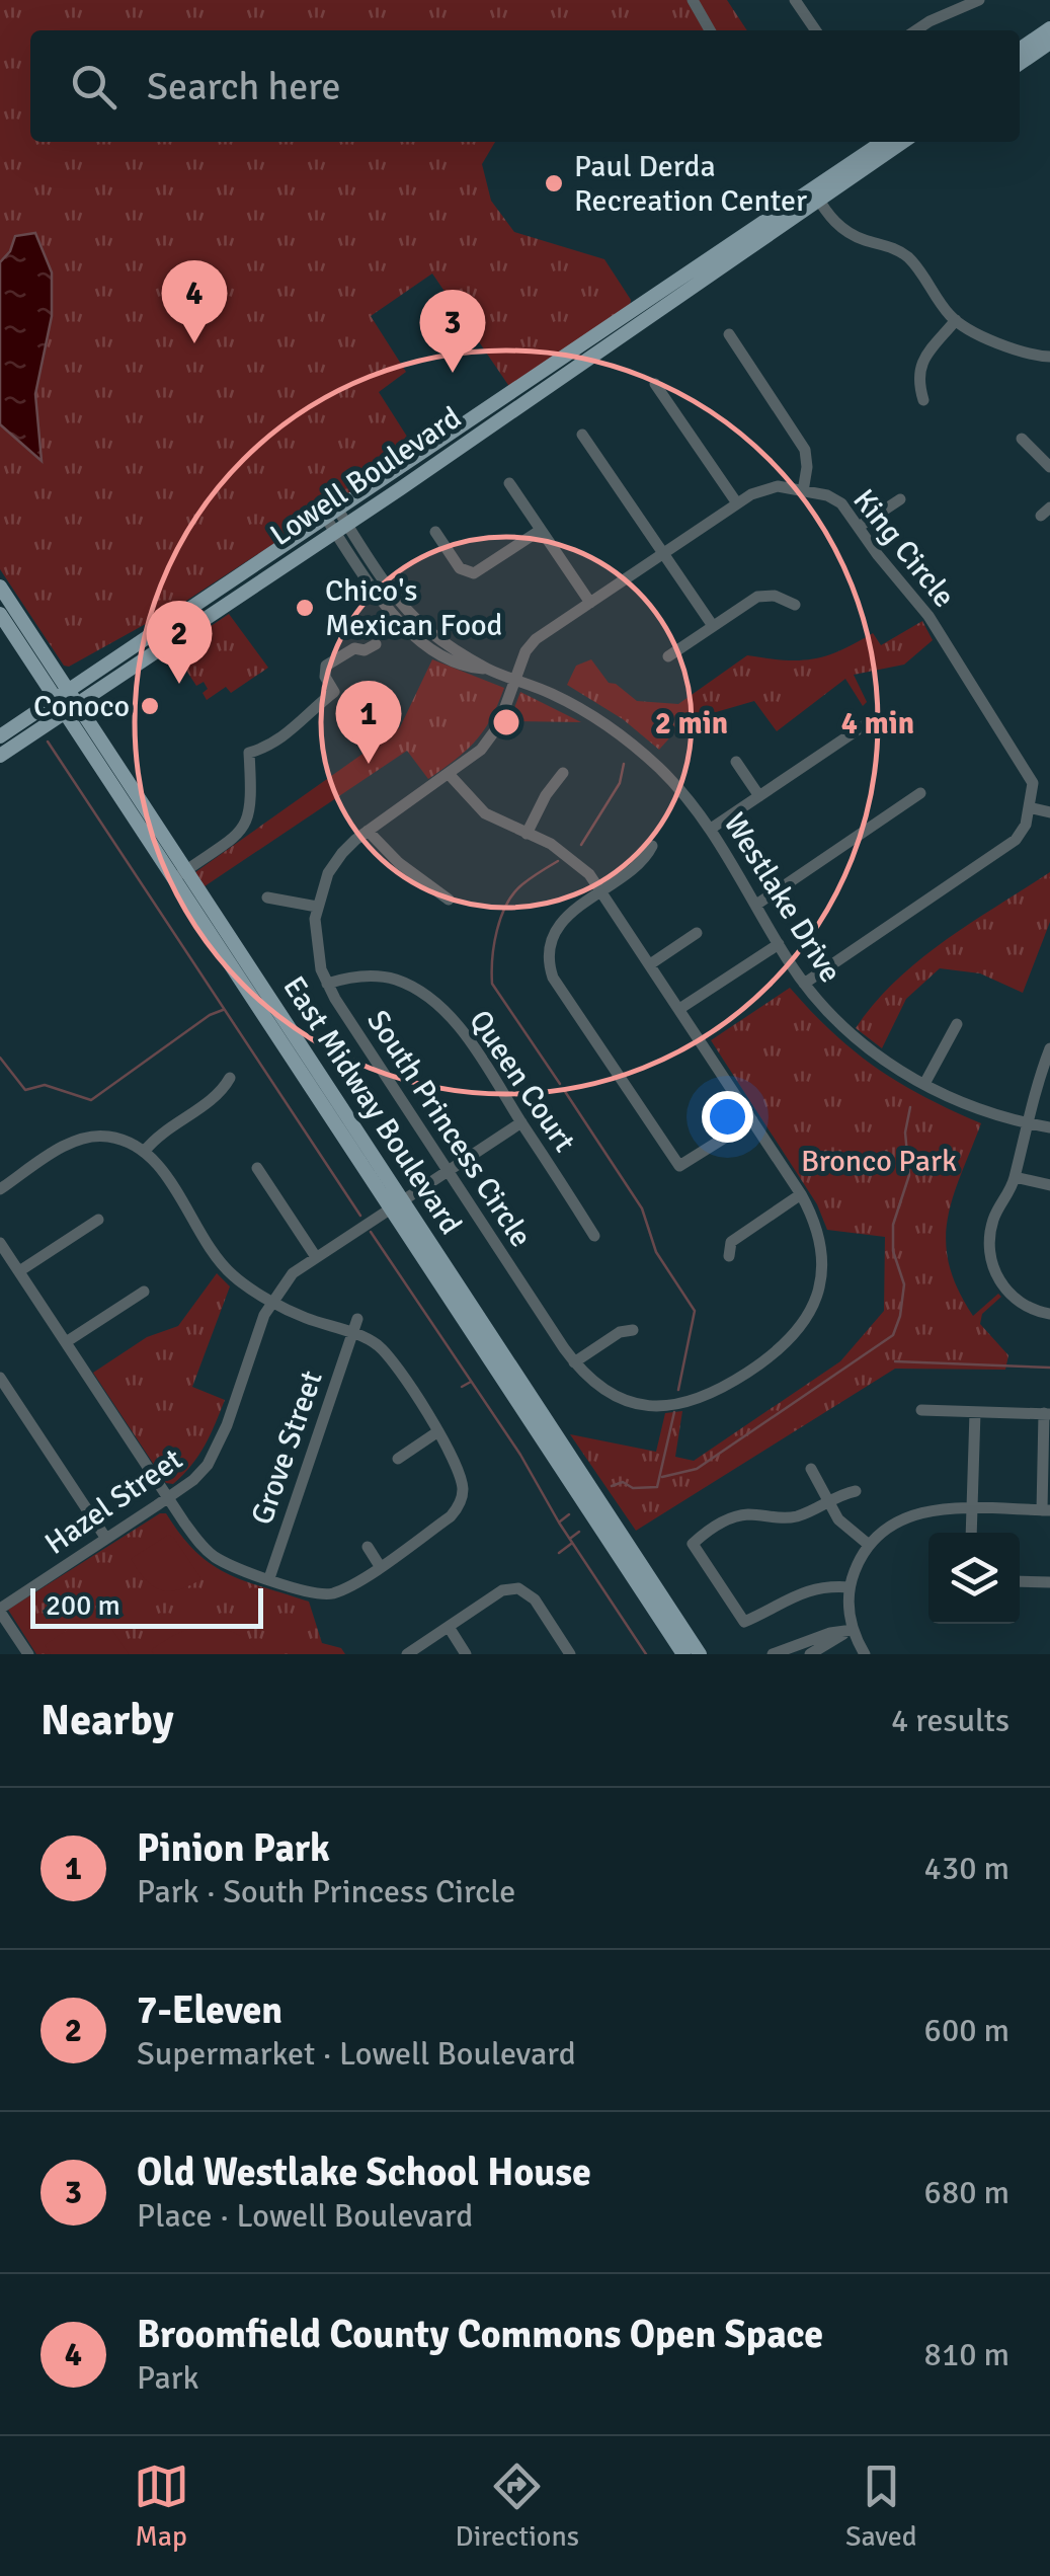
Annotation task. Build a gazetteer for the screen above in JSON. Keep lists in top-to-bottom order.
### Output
{
  "streets": {
    "main road": ["Lowell Boulevard", "East Midway Boulevard"],
    "street": [
      "King Circle",
      "Westlake Drive",
      "Queen Court",
      "South Princess Circle",
      "Grove Street",
      "Hazel Street"
    ]
  },
  "crossings": [
    ["Lowell Boulevard", "Westlake Drive"],
    ["Lowell Boulevard", "East Midway Boulevard"],
    ["King Circle", "Westlake Drive"],
    ["King Circle", "South Princess Circle"],
    ["Westlake Drive", "South Princess Circle"],
    ["Queen Court", "South Princess Circle"]
  ],
  "parks": ["Bronco Park"],
  "places": ["Paul Derda Recreation Center", "Chico's Mexican Food", "Conoco"],
  "scale_bar": "200 m",
  "page": {
    "search": "Search here",
    "pins": [
      "4",
      "3",
      "2",
      "1"
    ],
    "scale": "200 m",
    "heading": ["Nearby", "4 results"],
    "list": [
      {
        "mark": "1",
        "name": "Pinion Park",
        "note": "Park · South Princess Circle",
        "value": "430 m"
      },
      {
        "mark": "2",
        "name": "7-Eleven",
        "note": "Supermarket · Lowell Boulevard",
        "value": "600 m"
      },
      {
        "mark": "3",
        "name": "Old Westlake School House",
        "note": "Place · Lowell Boulevard",
        "value": "680 m"
      },
      {
        "mark": "4",
        "name": "Broomfield County Commons Open Space",
        "note": "Park",
        "value": "810 m"
      }
    ],
    "nav": ["Map", "Directions", "Saved"]
  },
  "rings": ["2 min", "4 min"]
}
